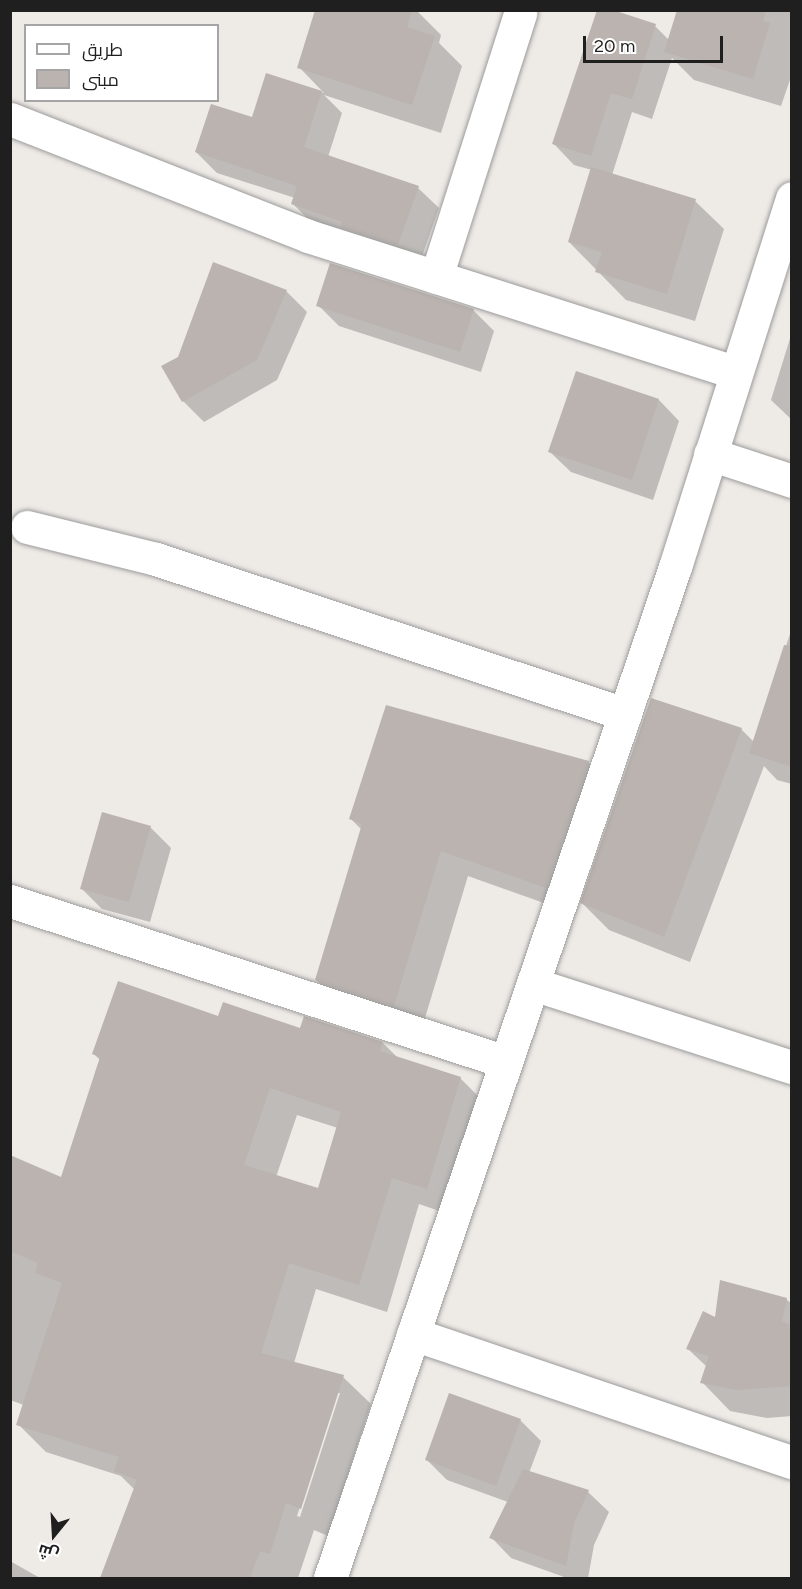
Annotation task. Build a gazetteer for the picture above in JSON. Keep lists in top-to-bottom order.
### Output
{
  "legend": ["طريق", "مبنى"],
  "scale_bar": "20 m",
  "north": "bottom"
}
